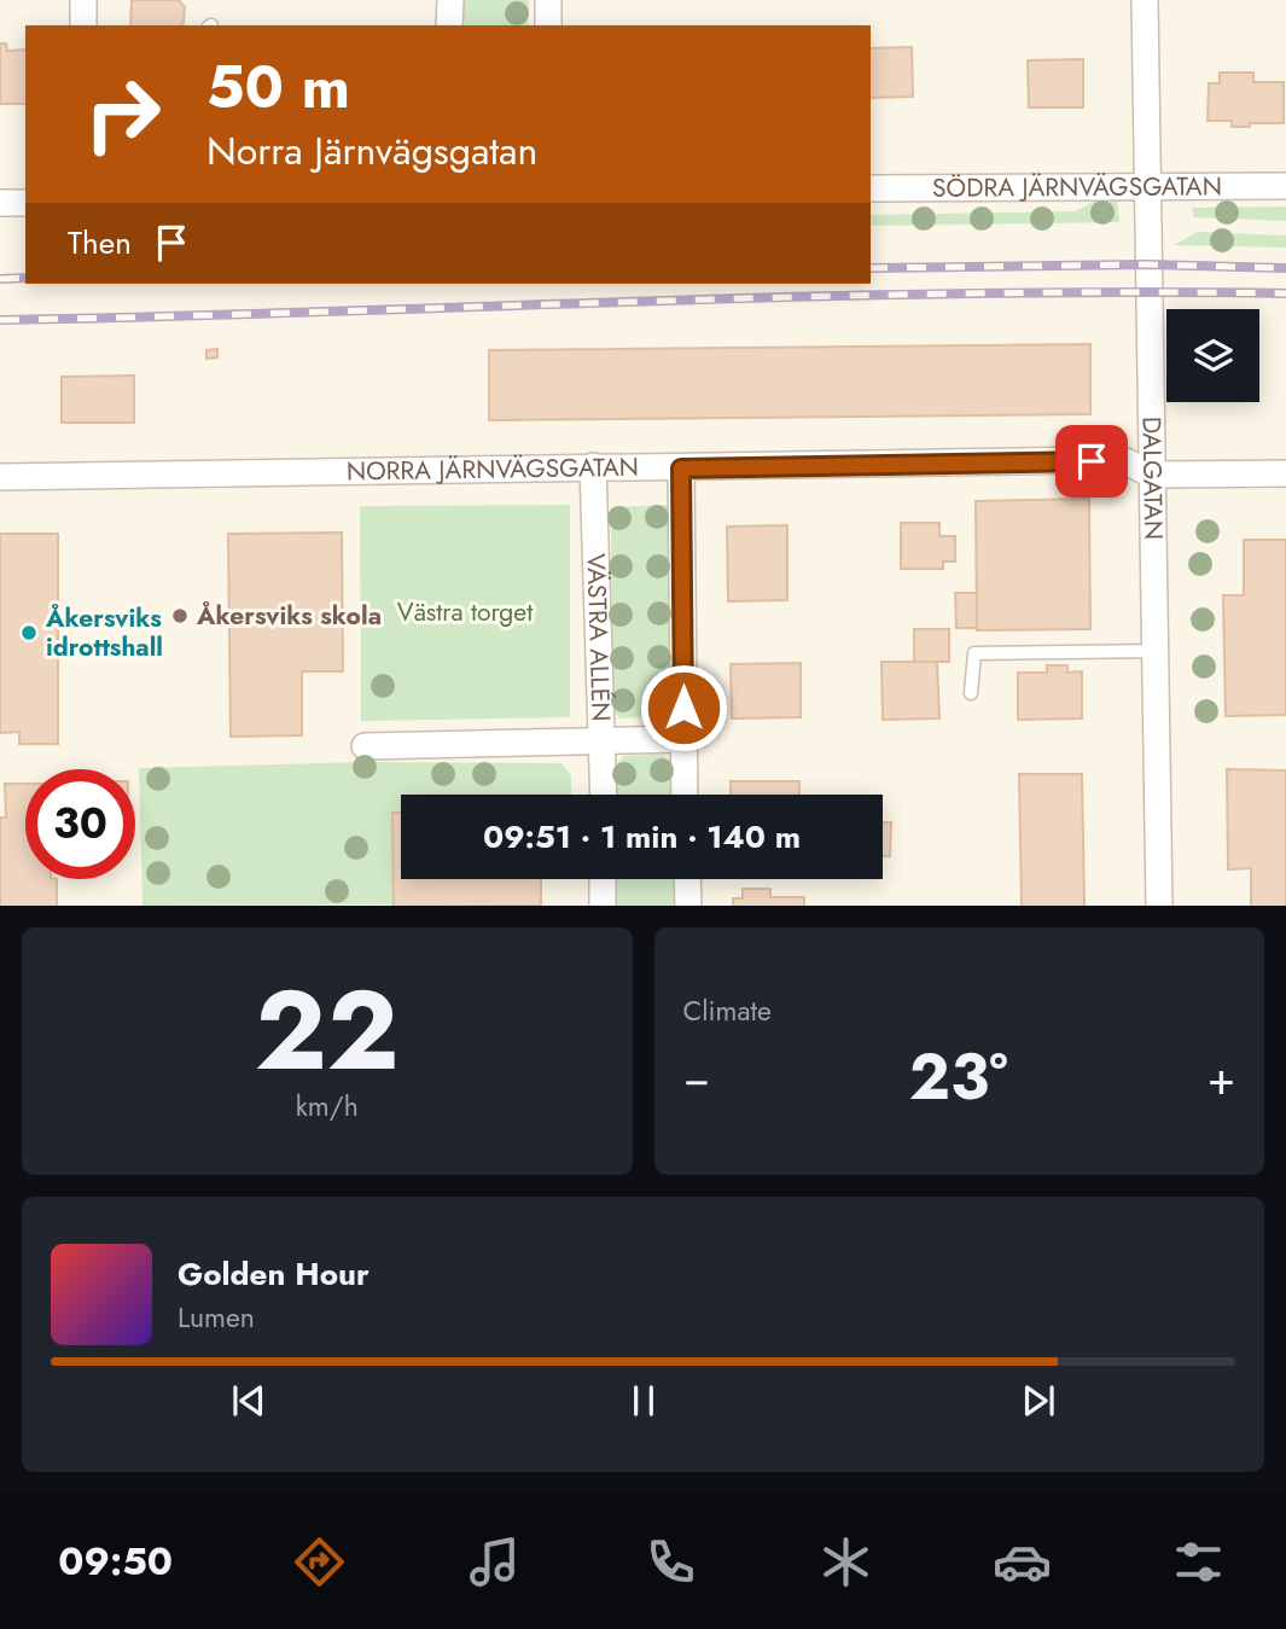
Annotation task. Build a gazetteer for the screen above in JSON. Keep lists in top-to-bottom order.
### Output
{
  "streets": {
    "street": [
      "SÖDRA JÄRNVÄGSGATAN",
      "NORRA JÄRNVÄGSGATAN",
      "DALGATAN",
      "VÄSTRA ALLÉN"
    ]
  },
  "crossings": [
    ["SÖDRA JÄRNVÄGSGATAN", "DALGATAN"],
    ["NORRA JÄRNVÄGSGATAN", "DALGATAN"],
    ["NORRA JÄRNVÄGSGATAN", "VÄSTRA ALLÉN"]
  ],
  "parks": ["Västra torget"],
  "places": ["Åkersviks skola", "Åkersviks idrottshall"],
  "page": {
    "turn": ["50 m", "Norra Järnvägsgatan"],
    "then": "Then",
    "limit": "30",
    "trip": "09:51 · 1 min · 140 m",
    "tile": [
      ["22", "km/h"],
      "Climate"
    ],
    "heat": ["−", "23°", "+"],
    "song": ["Golden Hour", "Lumen"],
    "tabs": "09:50"
  }
}
